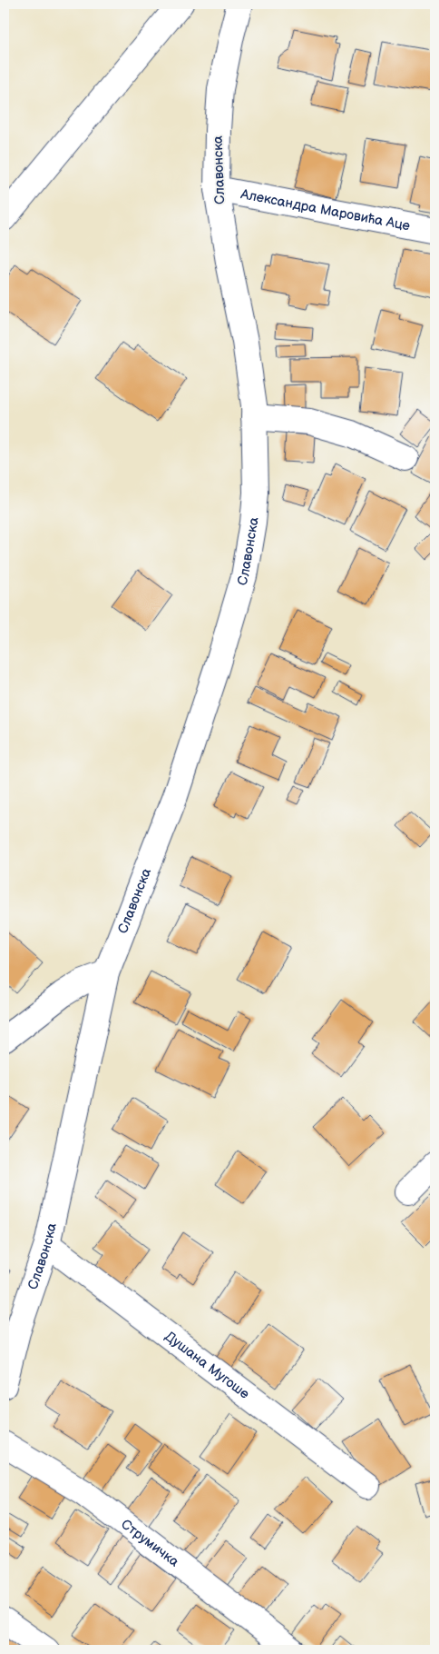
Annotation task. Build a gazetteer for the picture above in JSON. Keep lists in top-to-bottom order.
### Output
{
  "streets": {
    "street": [
      "Славонска",
      "Александра Маровића Аце",
      "Душана Мугоше",
      "Струмичка"
    ]
  },
  "crossings": [
    ["Славонска", "Александра Маровића Аце"],
    ["Славонска", "Душана Мугоше"]
  ]
}
